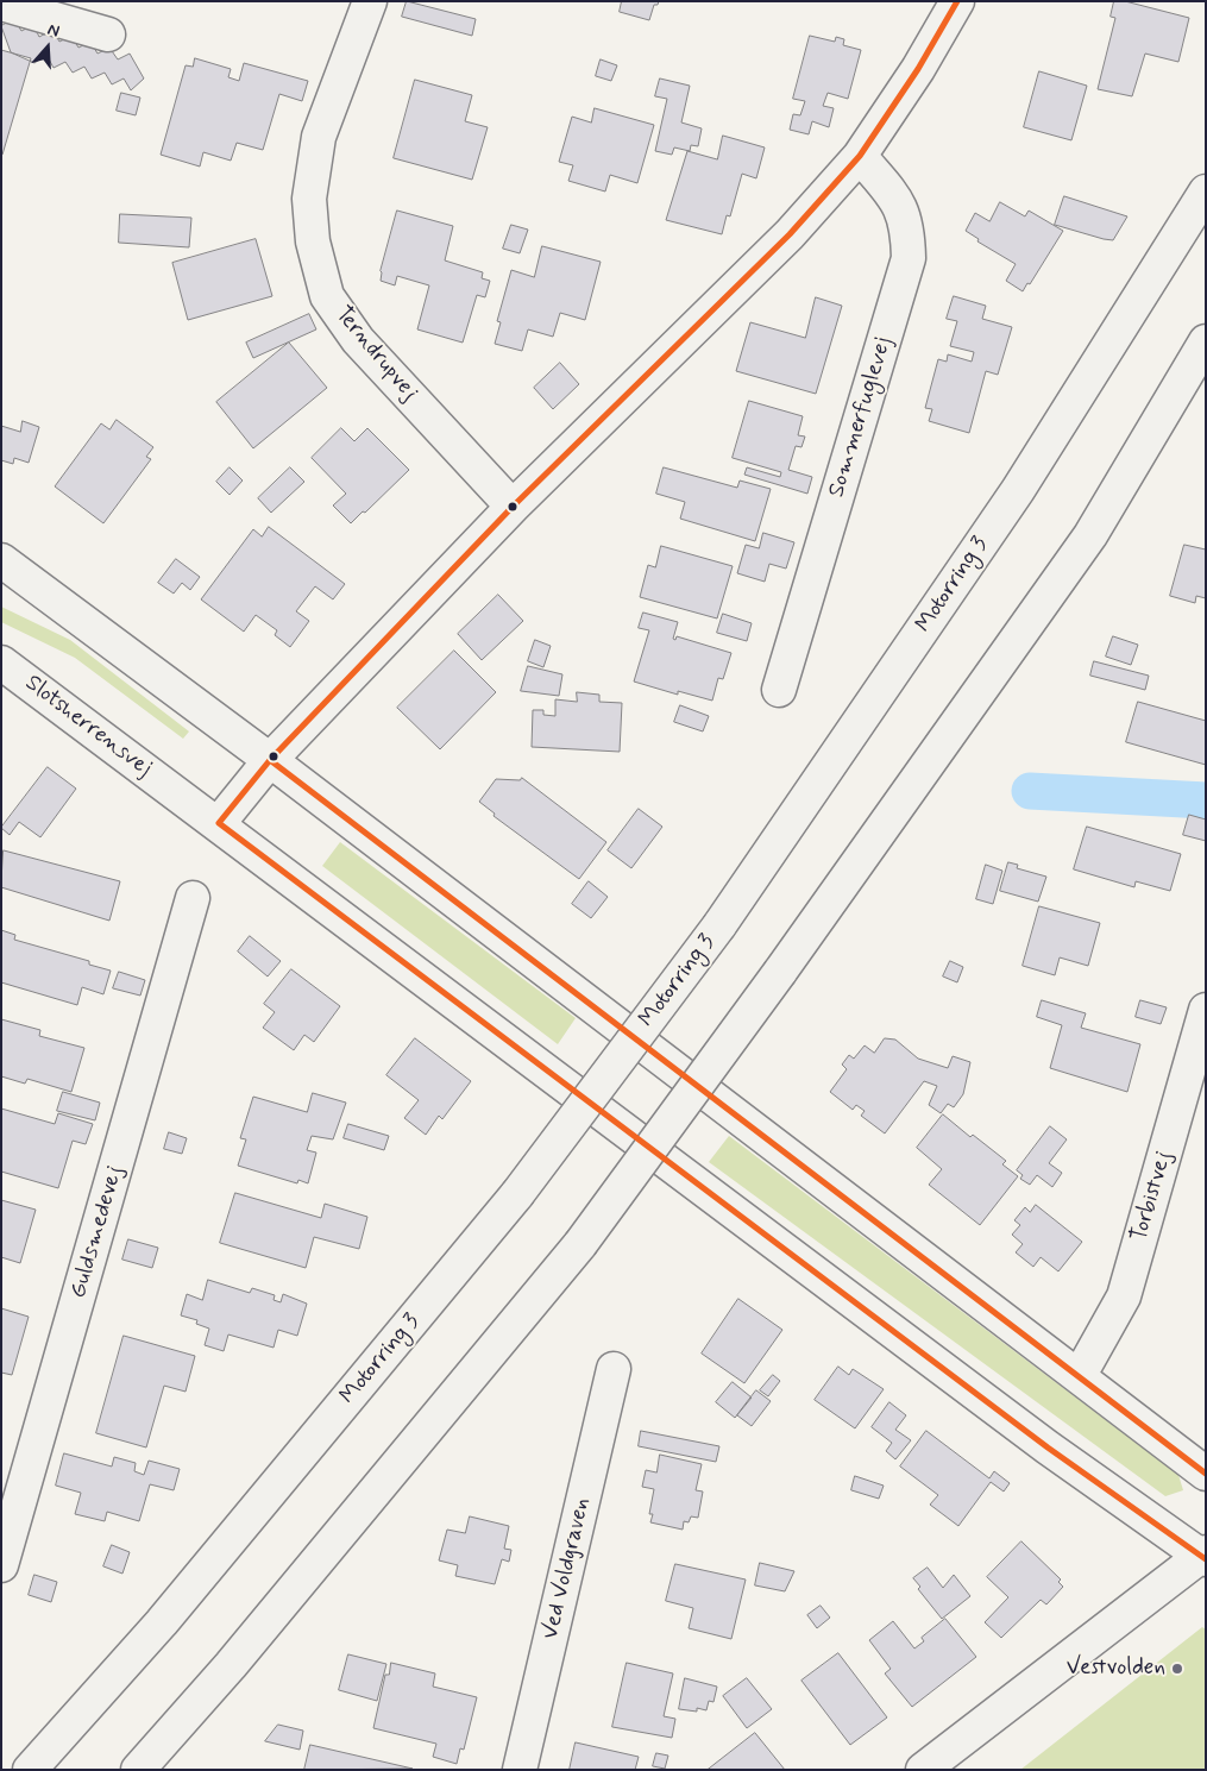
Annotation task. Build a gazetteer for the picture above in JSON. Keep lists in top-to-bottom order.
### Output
{
  "streets": {
    "main road": [
      "Terndrupvej",
      "Sommerfuglevej",
      "Motorring 3",
      "Slotsherrensvej",
      "Torbistvej",
      "Guldsmedevej",
      "Ved Voldgraven"
    ]
  },
  "places": ["Vestvolden"],
  "north": "top"
}
